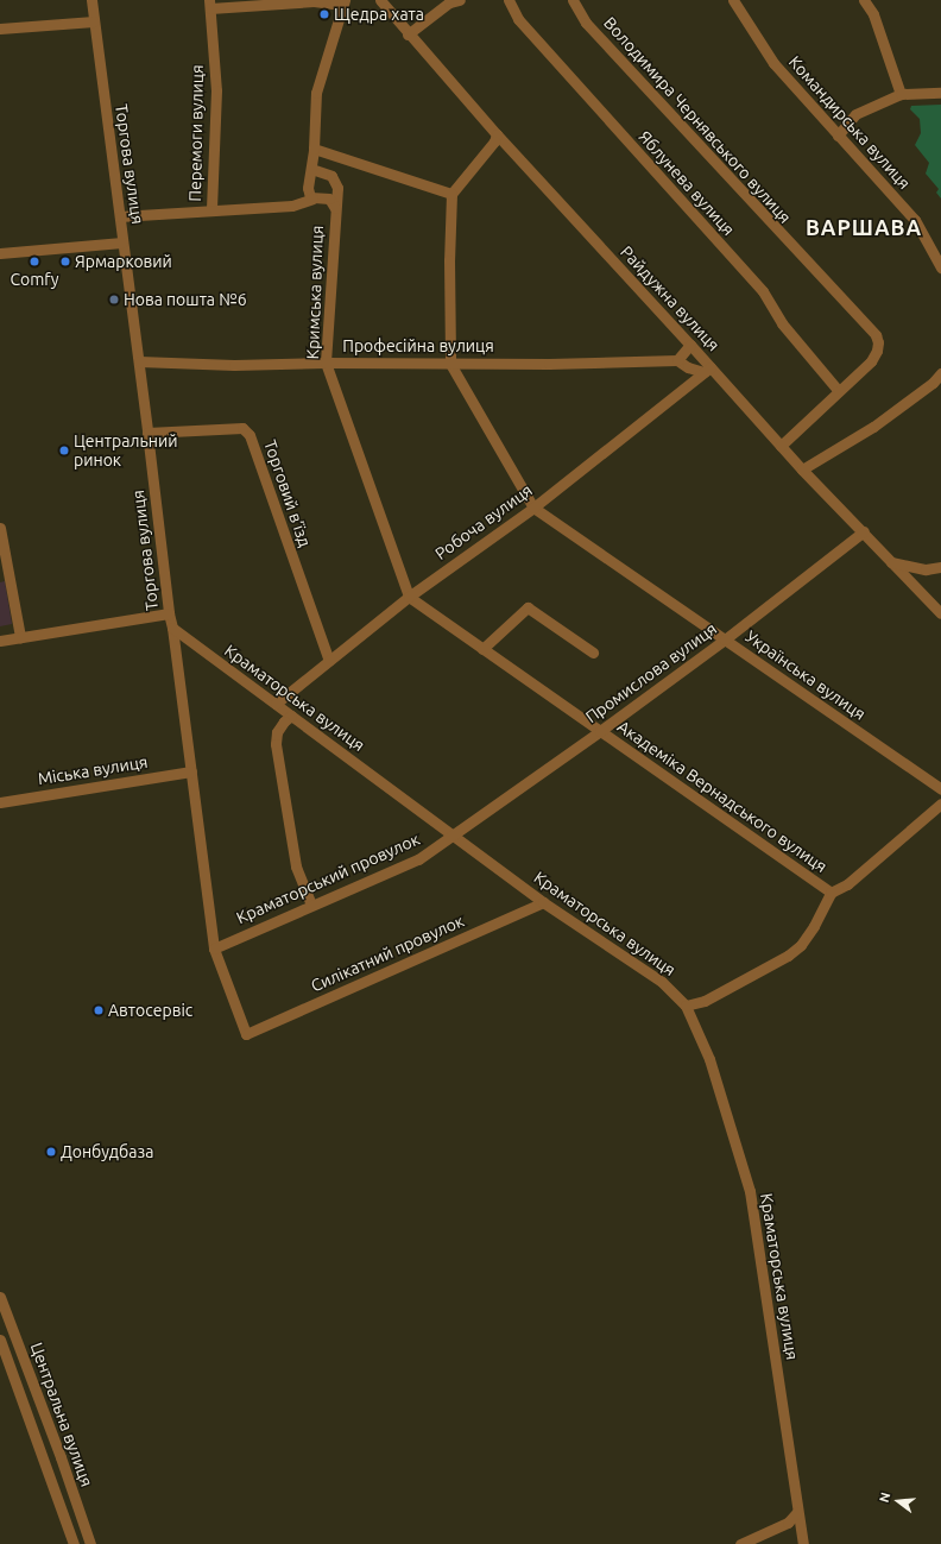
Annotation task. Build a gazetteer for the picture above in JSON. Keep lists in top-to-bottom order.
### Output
{
  "streets": {
    "street": [
      "Володимира Чернявського вулиця",
      "Командирська вулиця",
      "Перемоги вулиця",
      "Торгова вулиця",
      "Яблунева вулиця",
      "Кримська вулиця",
      "Райдужна вулиця",
      "Професійна вулиця",
      "Торговий в’їзд",
      "Робоча вулиця",
      "Промислова вулиця",
      "Українська вулиця",
      "Краматорська вулиця",
      "Міська вулиця",
      "Академіка Вернадського вулиця",
      "Краматорський провулок",
      "Силікатний провулок",
      "Центральна вулиця"
    ]
  },
  "crossings": [
    ["Володимира Чернявського вулиця", "Яблунева вулиця"],
    ["Володимира Чернявського вулиця", "Райдужна вулиця"],
    ["Торгова вулиця", "Професійна вулиця"],
    ["Торгова вулиця", "Торговий в’їзд"],
    ["Торгова вулиця", "Краматорська вулиця"],
    ["Торгова вулиця", "Міська вулиця"],
    ["Торгова вулиця", "Краматорський провулок"],
    ["Торгова вулиця", "Силікатний провулок"],
    ["Кримська вулиця", "Професійна вулиця"],
    ["Кримська вулиця", "Робоча вулиця"],
    ["Кримська вулиця", "Академіка Вернадського вулиця"],
    ["Райдужна вулиця", "Робоча вулиця"],
    ["Райдужна вулиця", "Промислова вулиця"],
    ["Торговий в’їзд", "Робоча вулиця"],
    ["Робоча вулиця", "Українська вулиця"],
    ["Робоча вулиця", "Краматорська вулиця"],
    ["Робоча вулиця", "Академіка Вернадського вулиця"],
    ["Промислова вулиця", "Українська вулиця"],
    ["Промислова вулиця", "Краматорська вулиця"],
    ["Промислова вулиця", "Академіка Вернадського вулиця"],
    ["Промислова вулиця", "Краматорський провулок"],
    ["Краматорська вулиця", "Краматорський провулок"],
    ["Краматорська вулиця", "Силікатний провулок"]
  ],
  "districts": ["ВАРШАВА"],
  "places": [
    "Щедра хата",
    "Comfy",
    "Ярмарковий",
    "Нова пошта №6",
    "Центральний ринок",
    "Автосервіс",
    "Донбудбаза"
  ],
  "north": "left"
}
